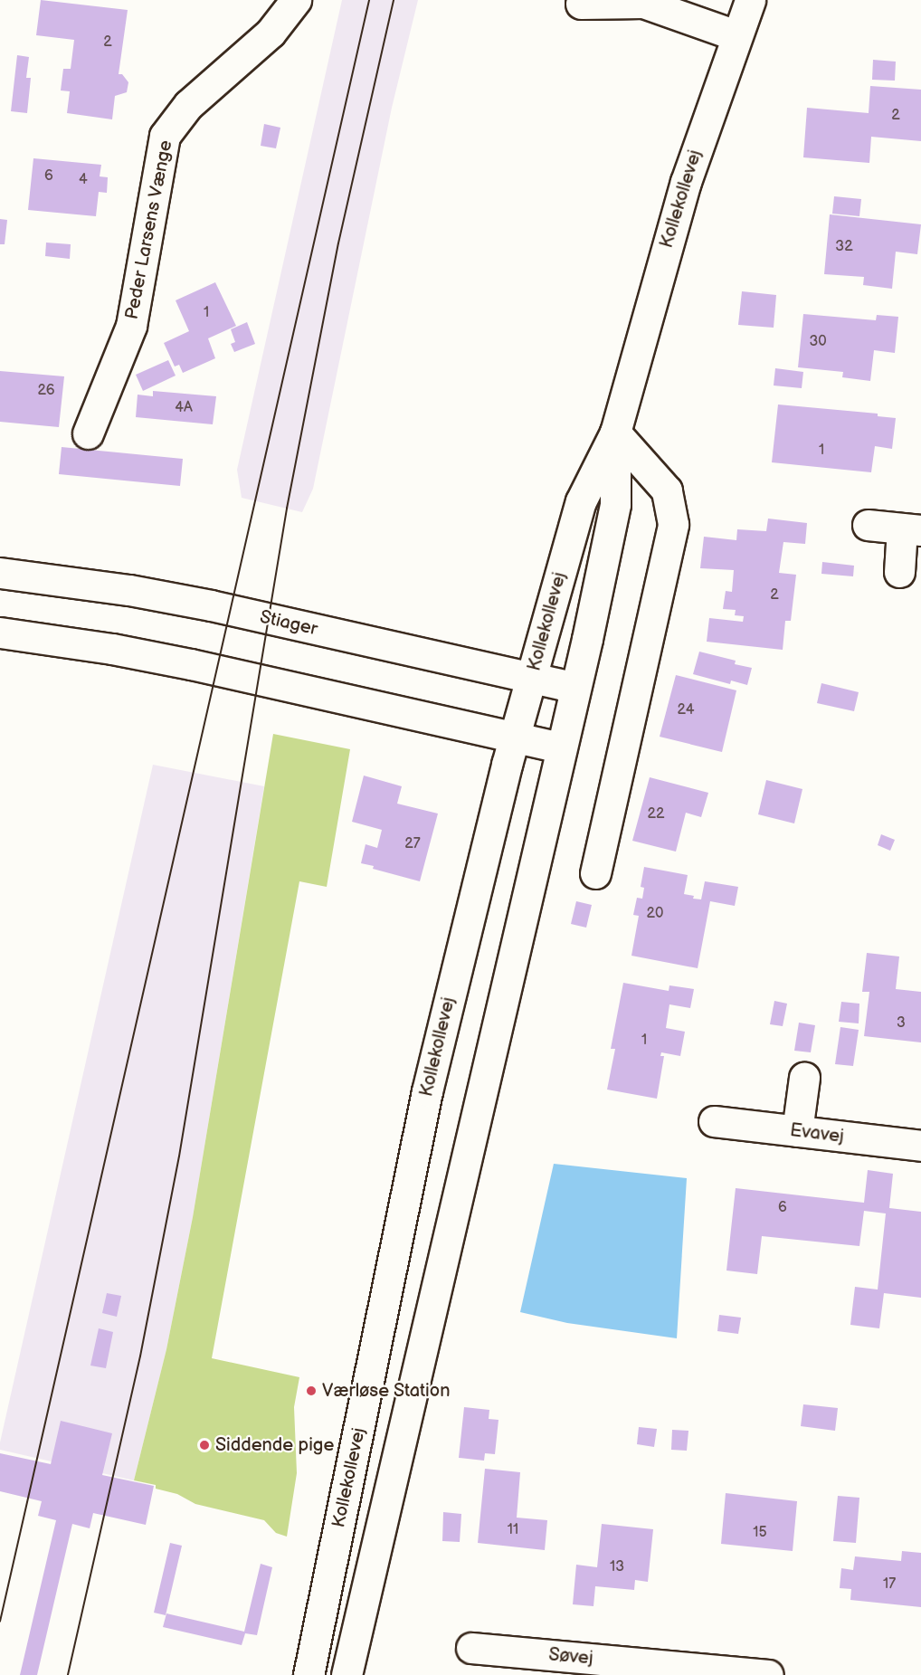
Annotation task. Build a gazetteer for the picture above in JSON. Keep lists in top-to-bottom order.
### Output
{
  "streets": {
    "street": [
      "Kollekollevej",
      "Peder Larsens Vænge",
      "Stiager",
      "Evavej",
      "Søvej"
    ]
  },
  "crossings": [
    ["Kollekollevej", "Stiager"]
  ],
  "places": ["Værløse Station", "Siddende pige"],
  "house_numbers": [
    "2",
    "2",
    "6",
    "4",
    "32",
    "1",
    "30",
    "26",
    "4A",
    "1",
    "2",
    "24",
    "22",
    "27",
    "20",
    "3",
    "1",
    "6",
    "11",
    "15",
    "13",
    "17"
  ]
}
